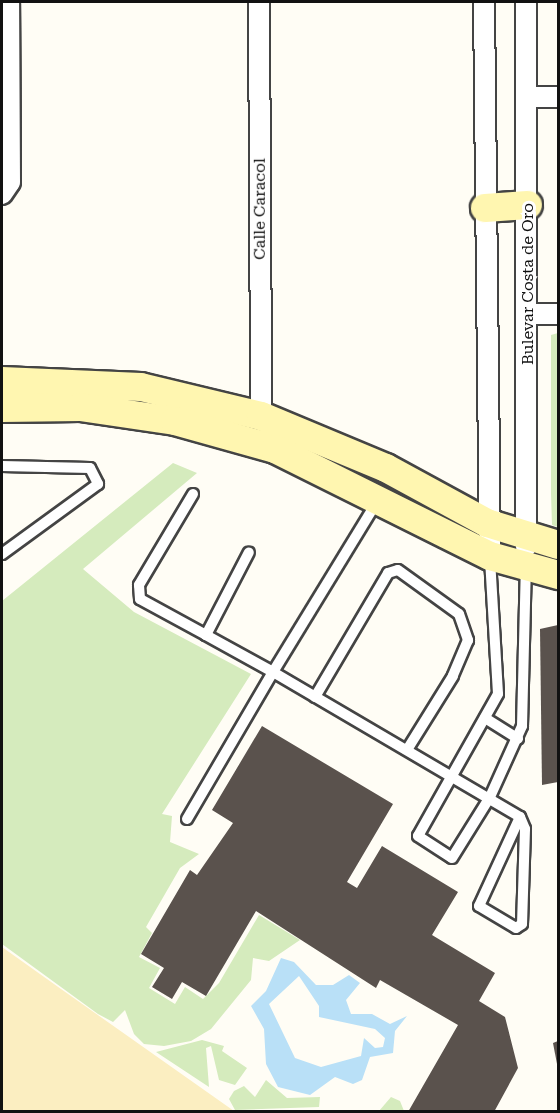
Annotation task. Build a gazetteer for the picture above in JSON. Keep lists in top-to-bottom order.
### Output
{
  "streets": {
    "street": ["Calle Caracol", "Bulevar Costa de Oro"]
  }
}
